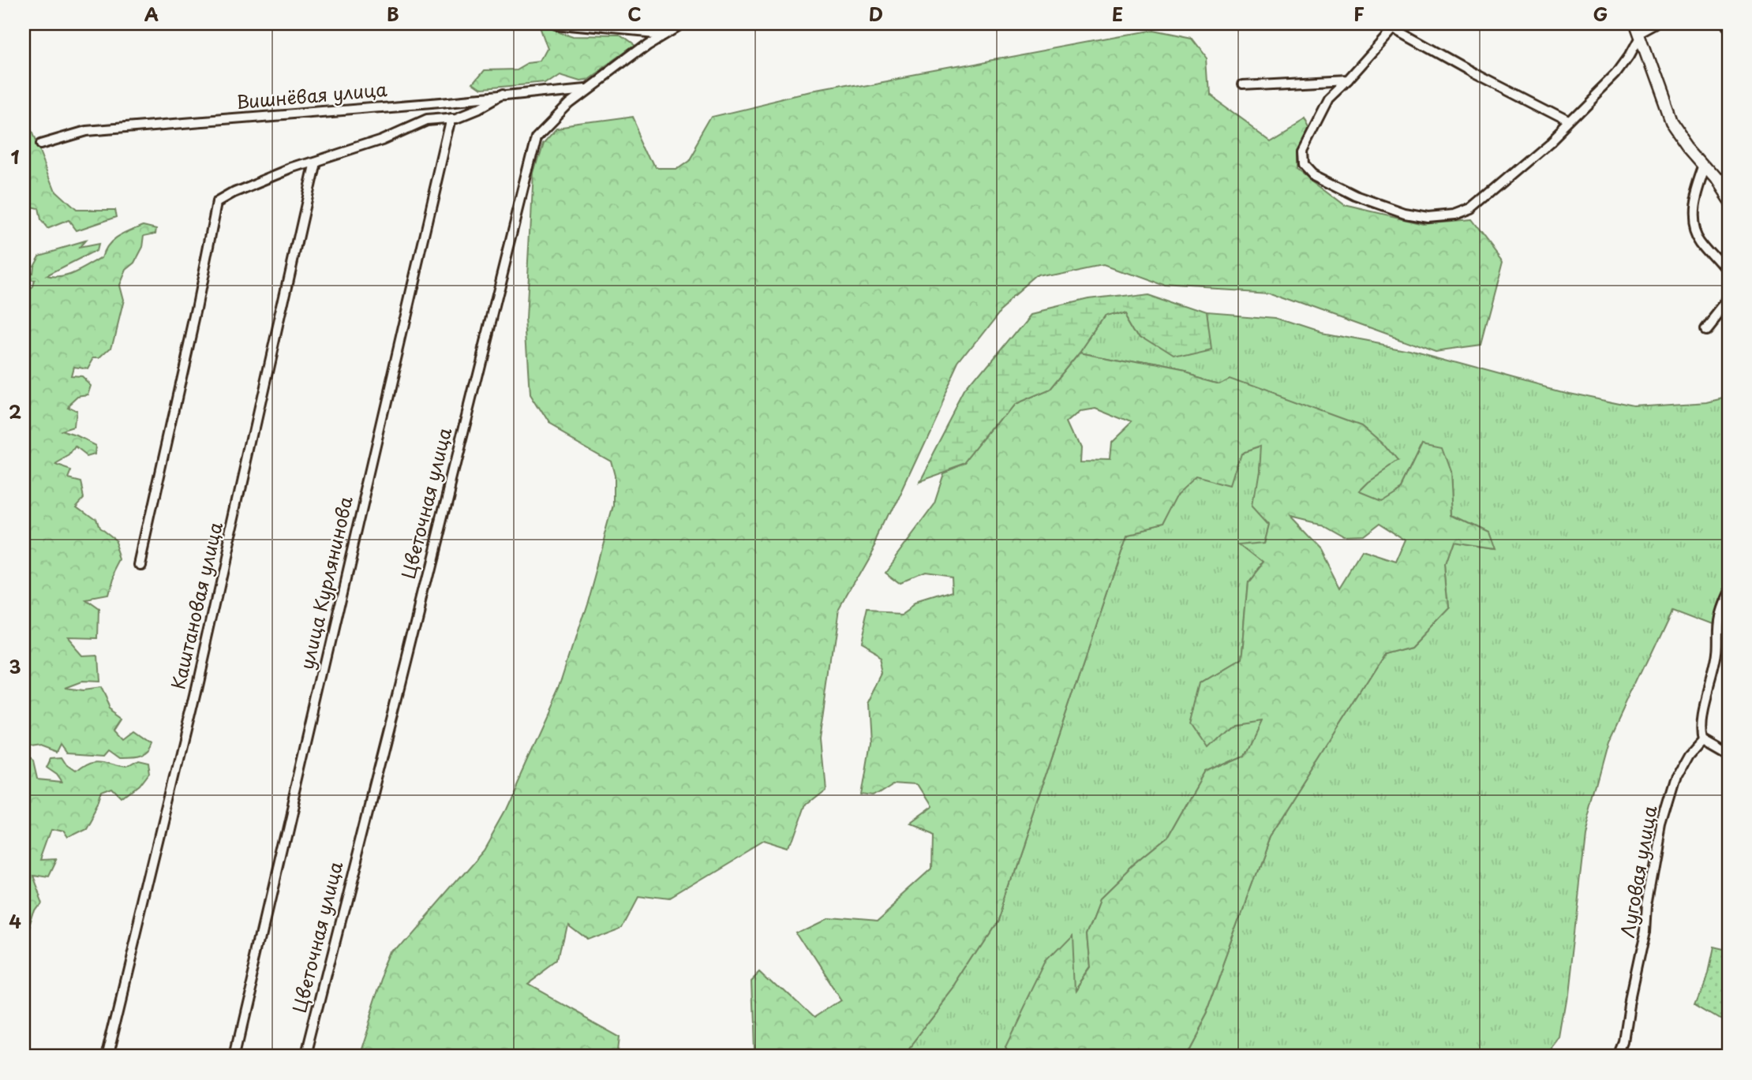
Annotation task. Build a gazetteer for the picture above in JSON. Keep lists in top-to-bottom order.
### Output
{
  "streets": {
    "street": [
      "Вишнёвая улица",
      "Цветочная улица",
      "улица Курлянинова",
      "Каштановая улица",
      "Луговая улица"
    ]
  },
  "crossings": [
    ["Вишнёвая улица", "Цветочная улица"]
  ],
  "grid": {
    "columns": [
      "A",
      "B",
      "C",
      "D",
      "E",
      "F",
      "G"
    ],
    "rows": [
      "1",
      "2",
      "3",
      "4"
    ]
  }
}
